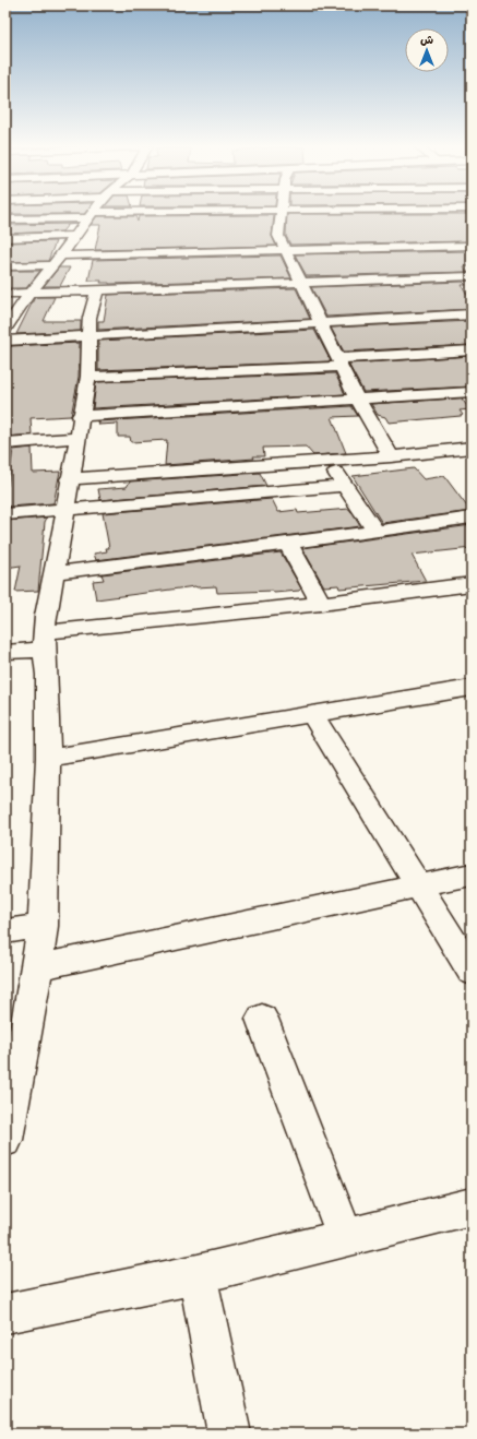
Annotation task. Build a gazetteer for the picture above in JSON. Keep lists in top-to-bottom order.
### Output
{
  "north": "top"
}
